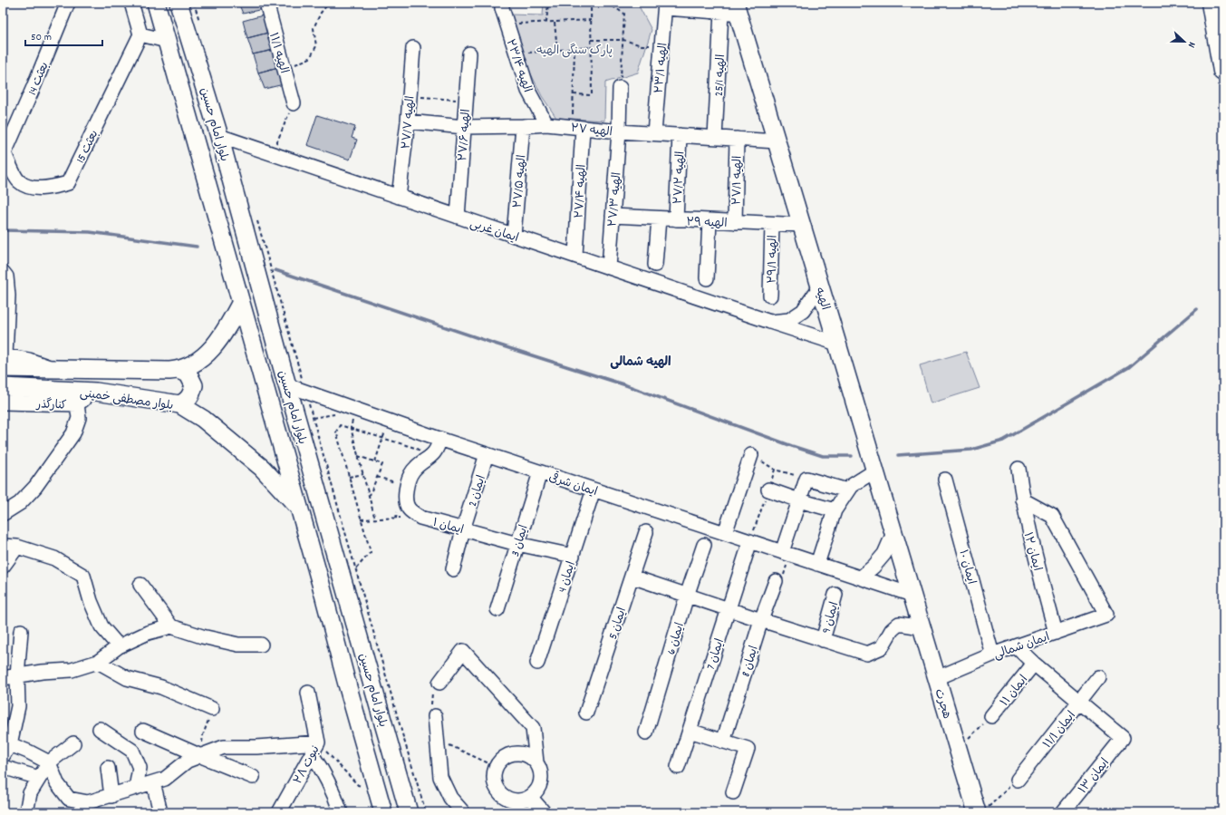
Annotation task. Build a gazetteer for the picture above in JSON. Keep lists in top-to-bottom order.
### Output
{
  "streets": {
    "main road": [
      "بلوار امام حسین",
      "الهیه",
      "بلوار مصطفی خمینی",
      "هجرت"
    ],
    "street": [
      "الهیه ۱۱/۱",
      "الهیه ۲۳/۴",
      "الهیه ۲۳/۱",
      "الهیه 25/1",
      "بعثت 14",
      "الهیه ۲۷/۷",
      "الهیه ۲۷",
      "الهیه ۲۷/۶",
      "بعثت 15",
      "الهیه ۲۷/۲",
      "الهیه ۲۷/۱",
      "الهیه ۲۷/۵",
      "الهیه ۲۷/۴",
      "الهیه ۲۷/۳",
      "الهیه ۲۹",
      "ایمان غربی",
      "الهیه ۲۹/۱",
      "کنارگذر",
      "ایمان شرقی",
      "ایمان 2",
      "ایمان ۱",
      "ایمان 3",
      "ایمان ۱۲",
      "ایمان ۱۰",
      "ایمان 4",
      "ایمان 9",
      "ایمان 5",
      "ایمان 6",
      "ایمان شمالی",
      "ایمان 7",
      "ایمان 8",
      "ایمان ۱۱",
      "ایمان ۱۱/۱",
      "نبوت ۲۸",
      "ایمان ۱۳"
    ]
  },
  "crossings": [
    ["الهیه ۲۳/۴", "الهیه ۲۷"],
    ["الهیه ۲۳/۱", "الهیه ۲۷"],
    ["الهیه 25/1", "الهیه ۲۷"],
    ["الهیه 25/1", "الهیه"],
    ["بعثت 14", "بعثت 15"],
    ["الهیه ۲۷/۷", "الهیه ۲۷"],
    ["الهیه ۲۷/۷", "ایمان غربی"],
    ["بلوار امام حسین", "ایمان غربی"],
    ["بلوار امام حسین", "بلوار مصطفی خمینی"],
    ["بلوار امام حسین", "ایمان شرقی"],
    ["الهیه ۲۷", "الهیه ۲۷/۶"],
    ["الهیه ۲۷", "الهیه ۲۷/۲"],
    ["الهیه ۲۷", "الهیه ۲۷/۱"],
    ["الهیه ۲۷", "الهیه ۲۷/۵"],
    ["الهیه ۲۷", "الهیه ۲۷/۴"],
    ["الهیه ۲۷", "الهیه ۲۷/۳"],
    ["الهیه ۲۷", "الهیه"],
    ["الهیه ۲۷/۶", "ایمان غربی"],
    ["الهیه ۲۷/۲", "الهیه ۲۹"],
    ["الهیه ۲۷/۱", "الهیه ۲۹"],
    ["الهیه ۲۷/۵", "ایمان غربی"],
    ["الهیه ۲۷/۴", "ایمان غربی"],
    ["الهیه ۲۷/۳", "الهیه ۲۹"],
    ["الهیه ۲۷/۳", "ایمان غربی"],
    ["الهیه ۲۹", "الهیه ۲۹/۱"],
    ["الهیه ۲۹", "الهیه"],
    ["ایمان غربی", "الهیه"],
    ["الهیه", "ایمان شرقی"],
    ["الهیه", "هجرت"],
    ["بلوار مصطفی خمینی", "کنارگذر"],
    ["ایمان شرقی", "ایمان 2"],
    ["ایمان شرقی", "ایمان ۱"],
    ["ایمان شرقی", "ایمان 3"],
    ["ایمان شرقی", "ایمان 4"],
    ["ایمان شرقی", "ایمان 7"],
    ["ایمان شرقی", "هجرت"],
    ["ایمان 2", "ایمان ۱"],
    ["ایمان ۱", "ایمان 3"],
    ["ایمان ۱", "ایمان 4"],
    ["ایمان ۱۲", "ایمان شمالی"],
    ["ایمان ۱۰", "ایمان شمالی"],
    ["ایمان شمالی", "هجرت"],
    ["ایمان ۱۱/۱", "ایمان ۱۳"]
  ],
  "districts": ["الهیه شمالی"],
  "parks": ["پارک سنگی الهیه"],
  "scale_bar": "50 m",
  "north": "right"
}
